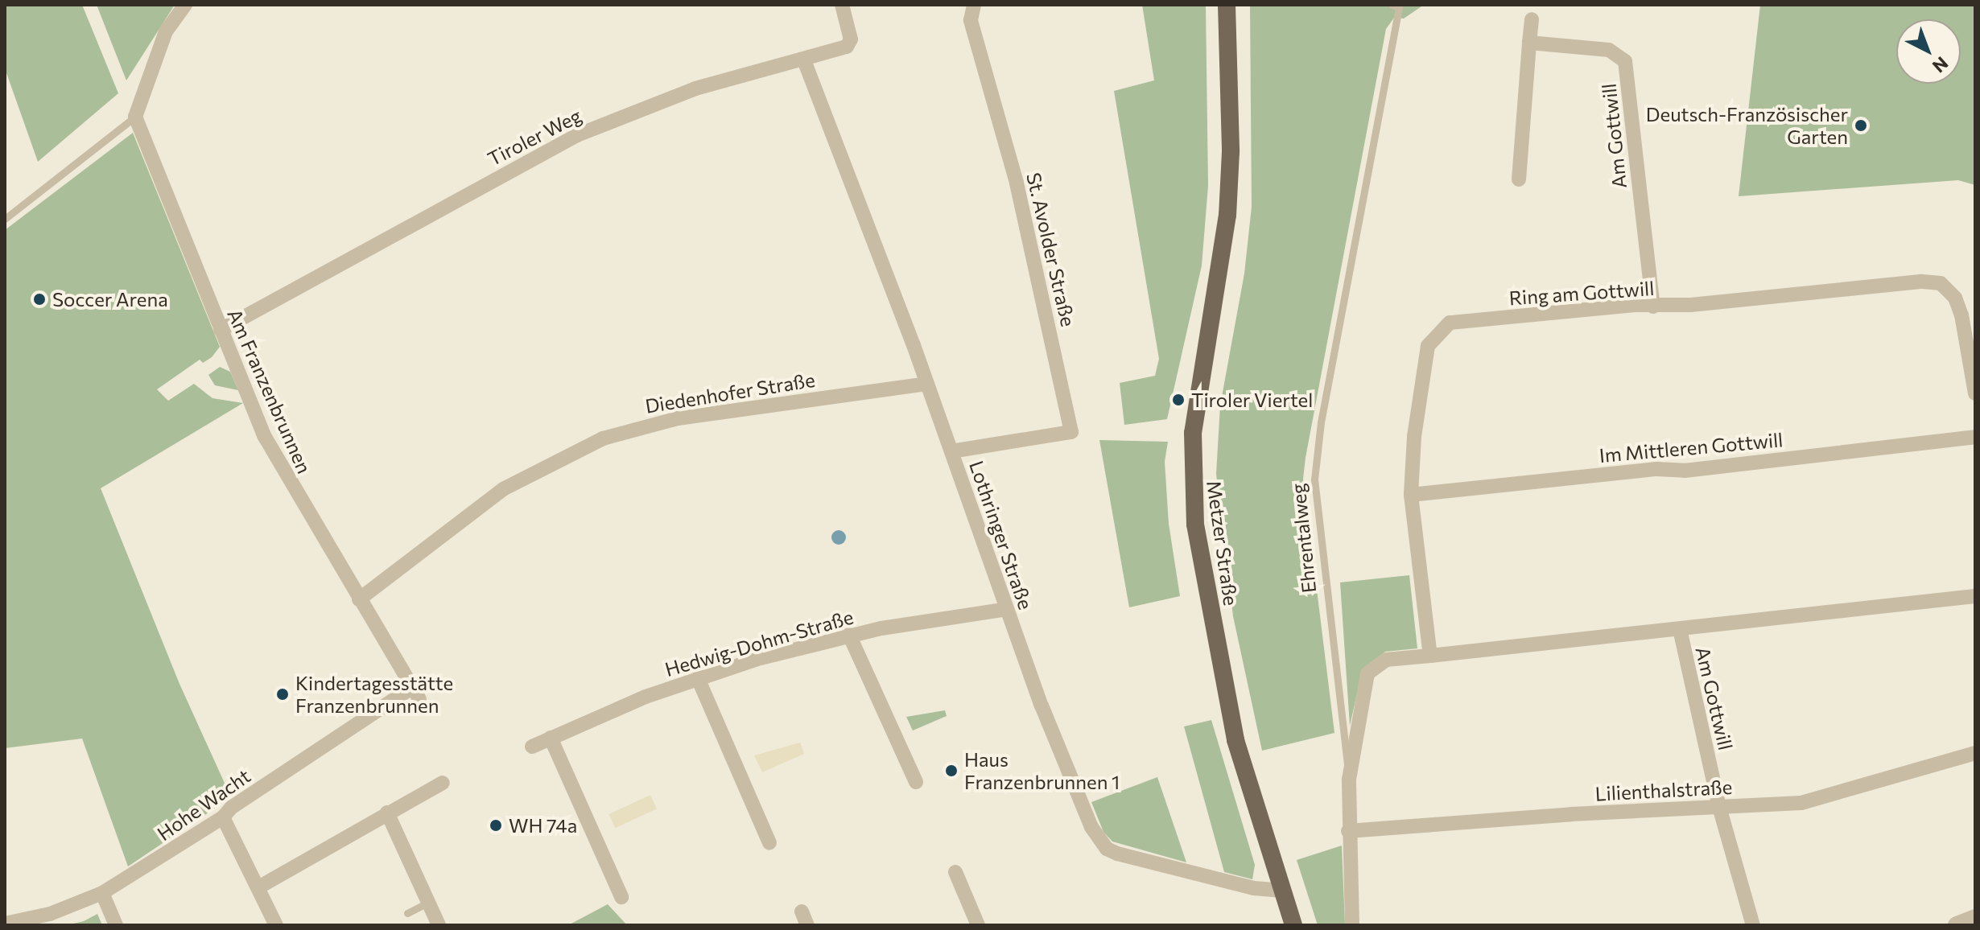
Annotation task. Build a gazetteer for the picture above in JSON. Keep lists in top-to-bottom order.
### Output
{
  "streets": {
    "main road": ["Metzer Straße"],
    "street": [
      "Am Gottwill",
      "Tiroler Weg",
      "St. Avolder Straße",
      "Ring am Gottwill",
      "Am Franzenbrunnen",
      "Diedenhofer Straße",
      "Im Mittleren Gottwill",
      "Lothringer Straße",
      "Ehrentalweg",
      "Hedwig-Dohm-Straße",
      "Lilienthalstraße",
      "Hohe Wacht"
    ]
  },
  "crossings": [
    ["Am Gottwill", "Ring am Gottwill"],
    ["Am Gottwill", "Lilienthalstraße"],
    ["Tiroler Weg", "Am Franzenbrunnen"],
    ["Tiroler Weg", "Lothringer Straße"],
    ["St. Avolder Straße", "Lothringer Straße"],
    ["Ring am Gottwill", "Im Mittleren Gottwill"],
    ["Am Franzenbrunnen", "Diedenhofer Straße"],
    ["Am Franzenbrunnen", "Hohe Wacht"],
    ["Diedenhofer Straße", "Lothringer Straße"],
    ["Lothringer Straße", "Metzer Straße"],
    ["Lothringer Straße", "Hedwig-Dohm-Straße"],
    ["Ehrentalweg", "Lilienthalstraße"]
  ],
  "places": [
    "Deutsch-Französischer Garten",
    "Soccer Arena",
    "Tiroler Viertel",
    "Kindertagesstätte Franzenbrunnen",
    "Haus Franzenbrunnen 1",
    "WH 74a"
  ],
  "north": "bottom right"
}
